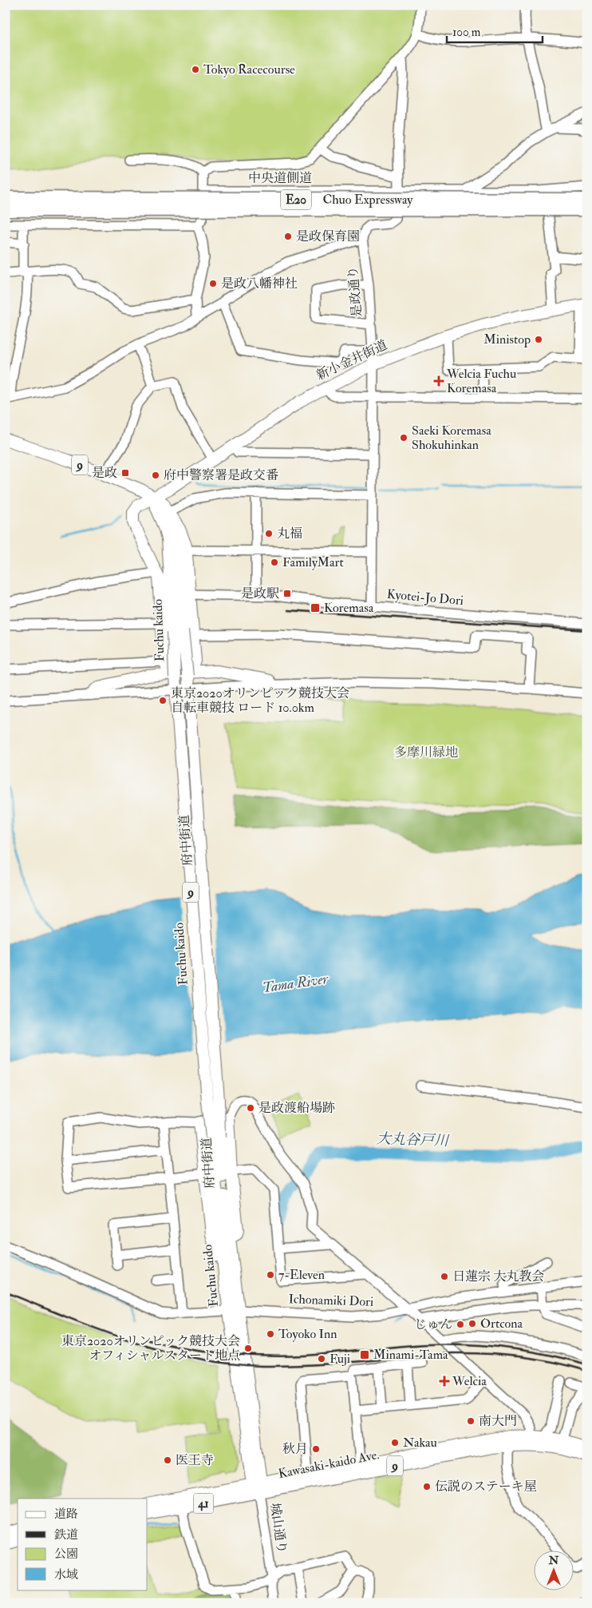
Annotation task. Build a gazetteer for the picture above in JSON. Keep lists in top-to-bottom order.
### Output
{
  "streets": {
    "highway": ["E20", "Chuo Expressway"],
    "main road": [
      "新小金井街道",
      "9",
      "Fuchu kaido",
      "府中街道",
      "Kawasaki-kaido Ave.",
      "41"
    ],
    "street": [
      "中央道側道",
      "是政通り",
      "Kyotei-Jo Dori",
      "Ichonamiki Dori",
      "城山通り"
    ]
  },
  "crossings": [
    ["是政通り", "新小金井街道"],
    ["是政通り", "Kyotei-Jo Dori"],
    ["新小金井街道", "9"],
    ["新小金井街道", "Fuchu kaido"],
    ["新小金井街道", "府中街道"],
    ["9", "Fuchu kaido"],
    ["Fuchu kaido", "府中街道"],
    ["Fuchu kaido", "Ichonamiki Dori"],
    ["Fuchu kaido", "Kawasaki-kaido Ave."],
    ["Fuchu kaido", "城山通り"],
    ["府中街道", "Ichonamiki Dori"],
    ["Kawasaki-kaido Ave.", "城山通り"]
  ],
  "water": ["Tama River", "大丸谷戸川"],
  "parks": ["多摩川緑地"],
  "places": {
    "other": [
      "Tokyo Racecourse",
      "是政保育園",
      "是政八幡神社",
      "Ministop",
      "Saeki Koremasa Shokuhinkan",
      "府中警察署是政交番",
      "丸福",
      "FamilyMart",
      "東京2020オリンピック競技大会 自転車競技 ロード 10.0km",
      "是政渡船場跡",
      "7-Eleven",
      "日蓮宗 大丸教会",
      "Ortcona",
      "じゅん",
      "Toyoko Inn",
      "東京2020オリンピック競技大会 オフィシャルスタート地点",
      "Fuji",
      "南大門",
      "Nakau",
      "秋月",
      "医王寺",
      "伝説のステーキ屋"
    ],
    "health": ["Welcia Fuchu Koremasa", "Welcia"],
    "transit": [
      "是政",
      "是政駅",
      "Koremasa",
      "Minami-Tama"
    ]
  },
  "legend": [
    "道路",
    "鉄道",
    "公園",
    "水域"
  ],
  "scale_bar": "100 m",
  "north": "top"
}
